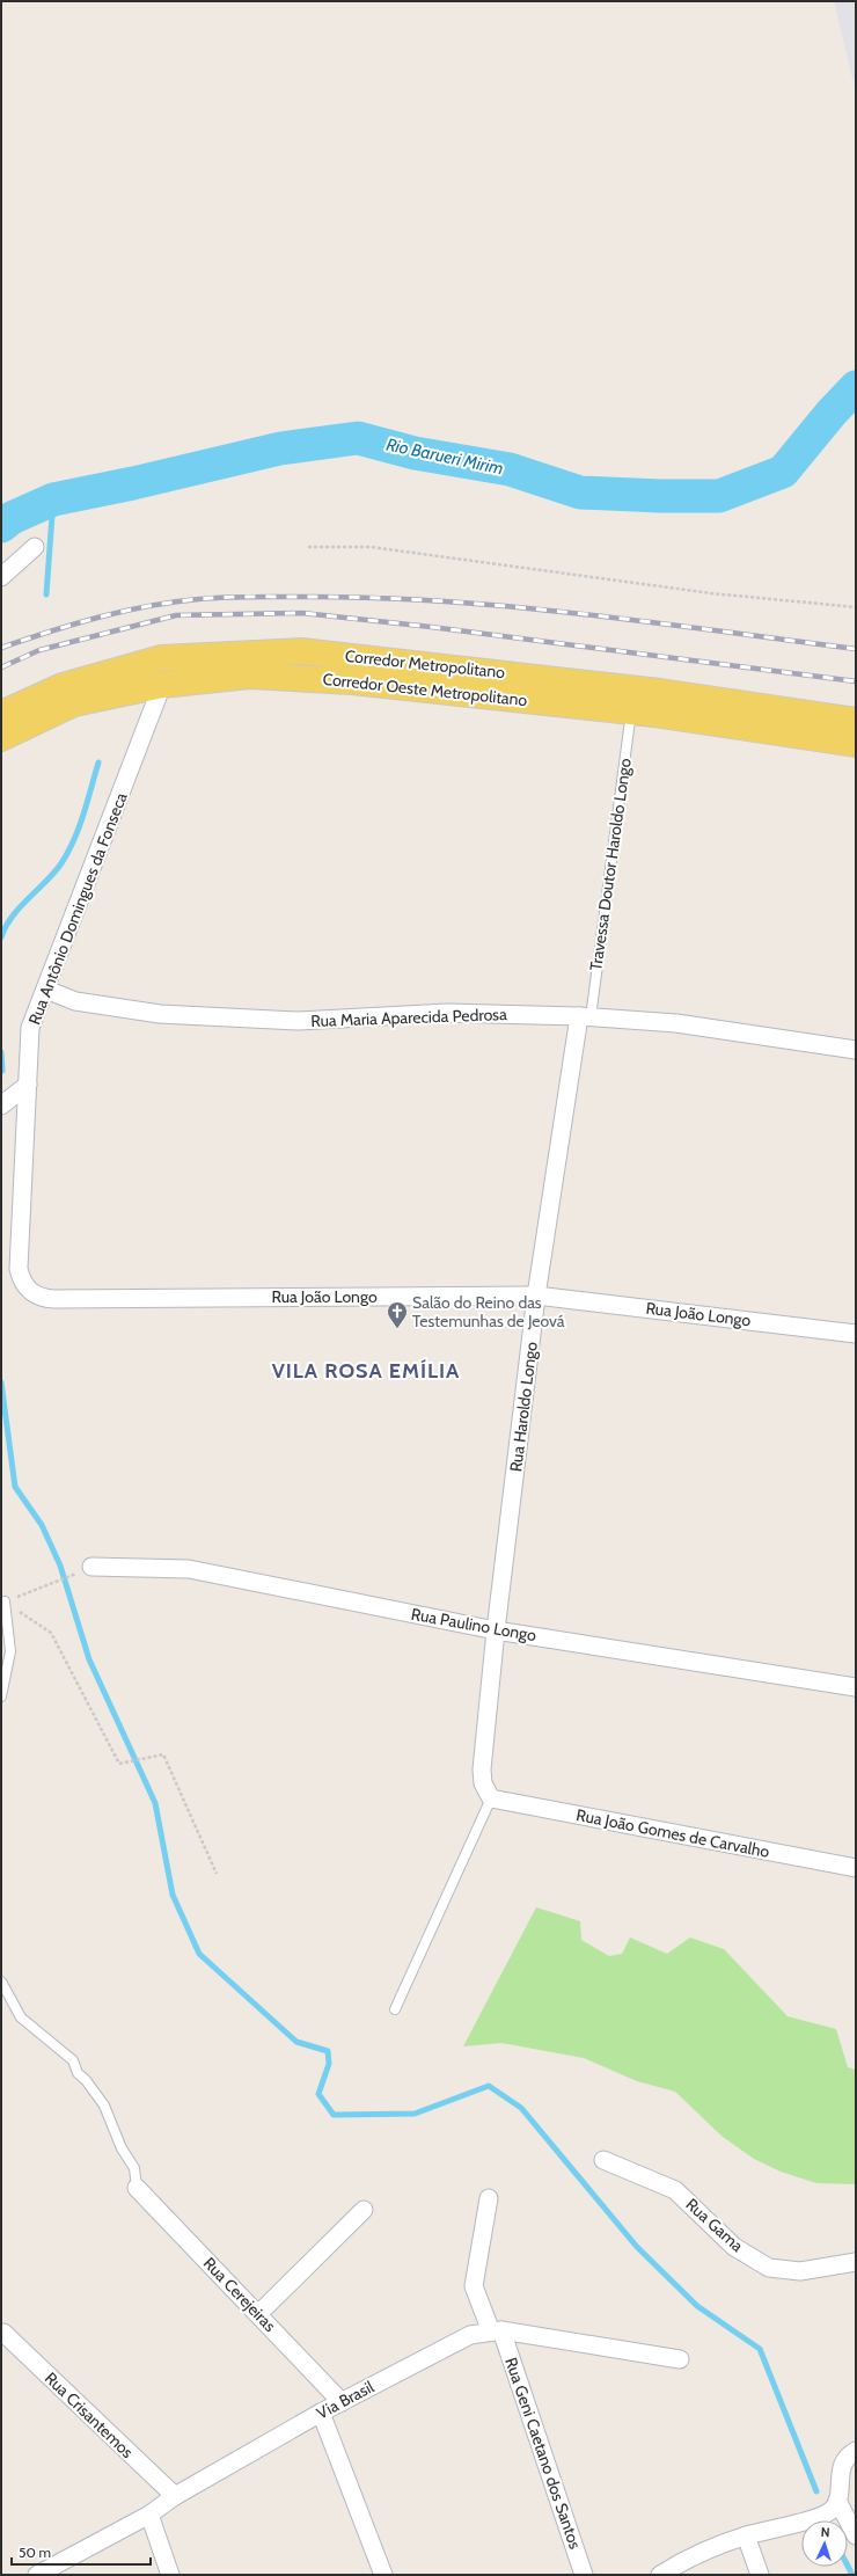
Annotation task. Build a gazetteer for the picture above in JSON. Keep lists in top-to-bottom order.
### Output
{
  "streets": {
    "main road": ["Corredor Metropolitano", "Corredor Oeste Metropolitano"],
    "street": [
      "Rua Antônio Domingues da Fonseca",
      "Rua Maria Aparecida Pedrosa",
      "Rua João Longo",
      "Rua Haroldo Longo",
      "Rua Paulino Longo",
      "Rua João Gomes de Carvalho",
      "Rua Gama",
      "Rua Cerejeiras",
      "Via Brasil",
      "Rua Crisantemos",
      "Rua Geni Caetano dos Santos"
    ],
    "lane": ["Travessa Doutor Haroldo Longo"]
  },
  "crossings": [
    ["Corredor Oeste Metropolitano", "Travessa Doutor Haroldo Longo"],
    ["Corredor Oeste Metropolitano", "Rua Antônio Domingues da Fonseca"],
    ["Travessa Doutor Haroldo Longo", "Rua Maria Aparecida Pedrosa"],
    ["Travessa Doutor Haroldo Longo", "Rua Haroldo Longo"],
    ["Rua Antônio Domingues da Fonseca", "Rua Maria Aparecida Pedrosa"],
    ["Rua Antônio Domingues da Fonseca", "Rua João Longo"],
    ["Rua Maria Aparecida Pedrosa", "Rua Haroldo Longo"],
    ["Rua João Longo", "Rua Haroldo Longo"],
    ["Rua Haroldo Longo", "Rua Paulino Longo"],
    ["Rua Haroldo Longo", "Rua João Gomes de Carvalho"],
    ["Rua Cerejeiras", "Via Brasil"],
    ["Via Brasil", "Rua Crisantemos"],
    ["Via Brasil", "Rua Geni Caetano dos Santos"]
  ],
  "districts": ["VILA ROSA EMÍLIA"],
  "water": ["Rio Barueri Mirim"],
  "places": {
    "church": ["Salão do Reino das Testemunhas de Jeová"]
  },
  "scale_bar": "50 m",
  "north": "top"
}
